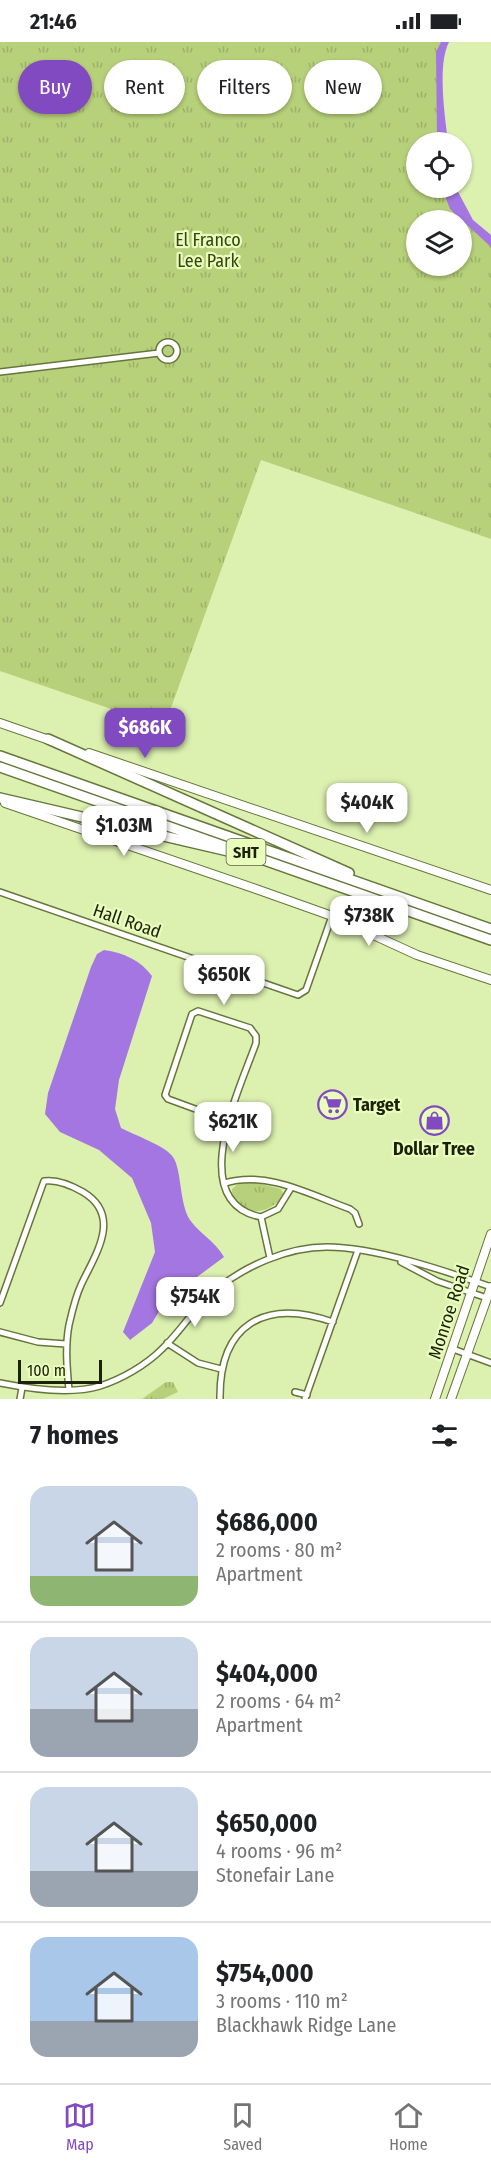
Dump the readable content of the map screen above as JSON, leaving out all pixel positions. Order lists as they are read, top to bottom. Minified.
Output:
{"streets":{"highway":["SHT"],"main road":["Monroe Road"],"street":["Hall Road"]},"parks":["El Franco Lee Park"],"places":{"supermarket":["Target"],"shop":["Dollar Tree"]},"scale_bar":"100 m","page":{"status":"21:46","chip":["Buy","Rent","Filters","New"],"price":["$686K","$404K","$1.03M","$738K","$650K","$621K","$754K"],"scale":"100 m","heading":"7 homes","list":[{"name":"$686,000","note":"2 rooms · 80 m² · Apartment"},{"name":"$404,000","note":"2 rooms · 64 m² · Apartment"},{"name":"$650,000","note":"4 rooms · 96 m² · Stonefair Lane"},{"name":"$754,000","note":"3 rooms · 110 m² · Blackhawk Ridge Lane"}],"tabs":["Map","Saved","Home"]}}
